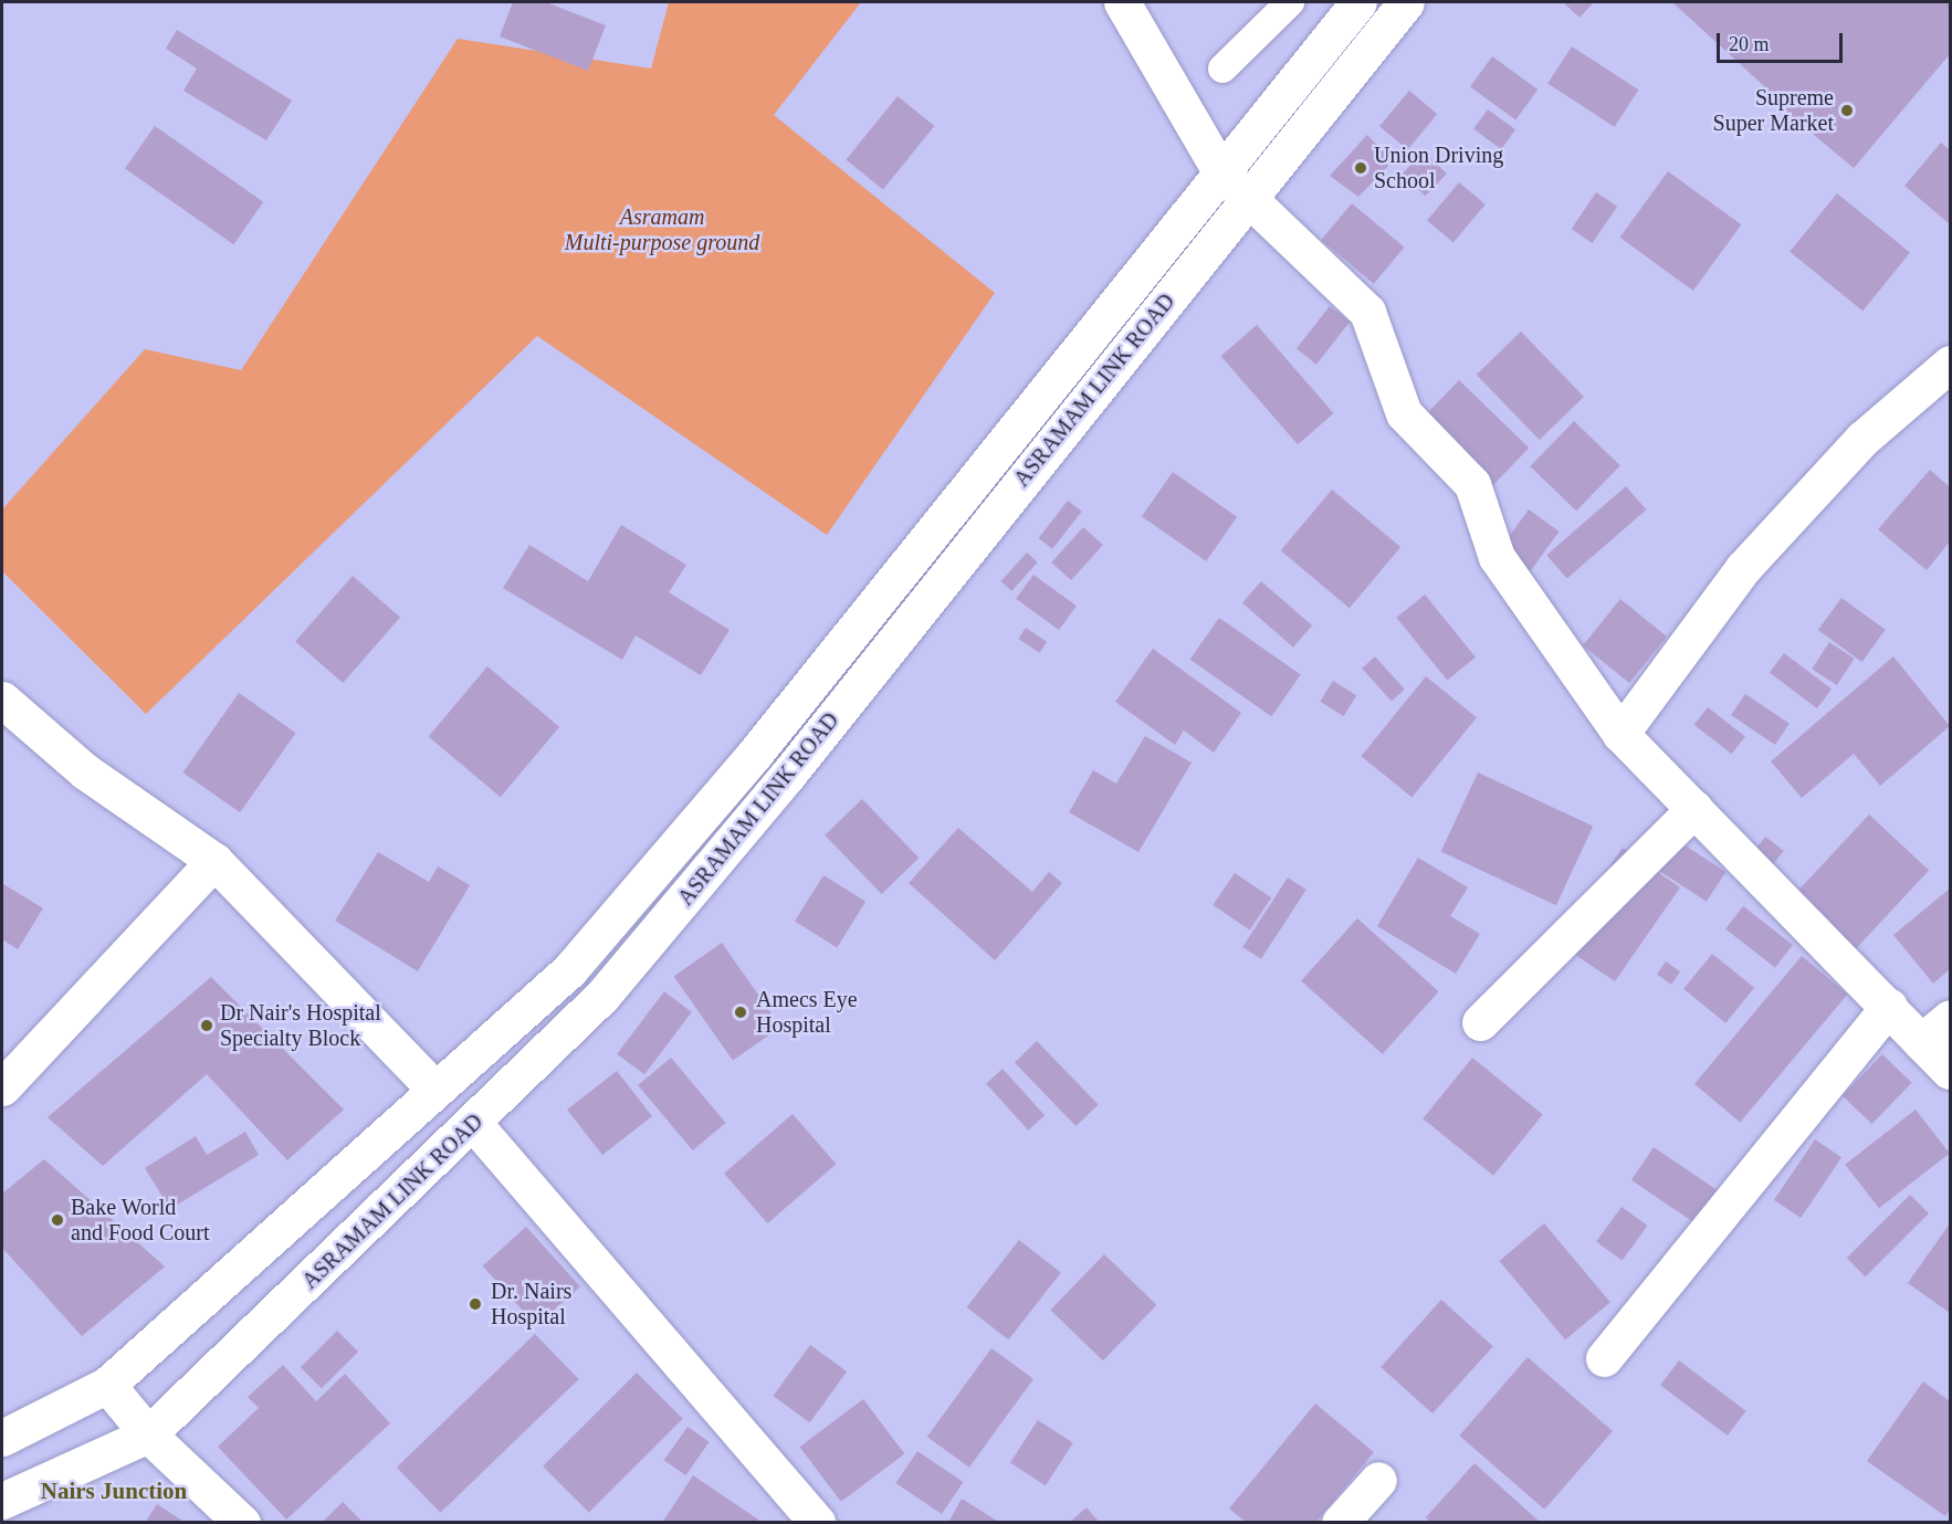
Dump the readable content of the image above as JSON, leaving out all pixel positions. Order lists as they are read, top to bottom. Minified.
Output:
{"streets":{"street":["ASRAMAM LINK ROAD"]},"districts":["Nairs Junction"],"parks":["Asramam Multi-purpose ground"],"places":["Supreme Super Market","Union Driving School","Amecs Eye Hospital","Dr Nair's Hospital Specialty Block","Bake World and Food Court","Dr. Nairs Hospital"],"scale_bar":"20 m"}
